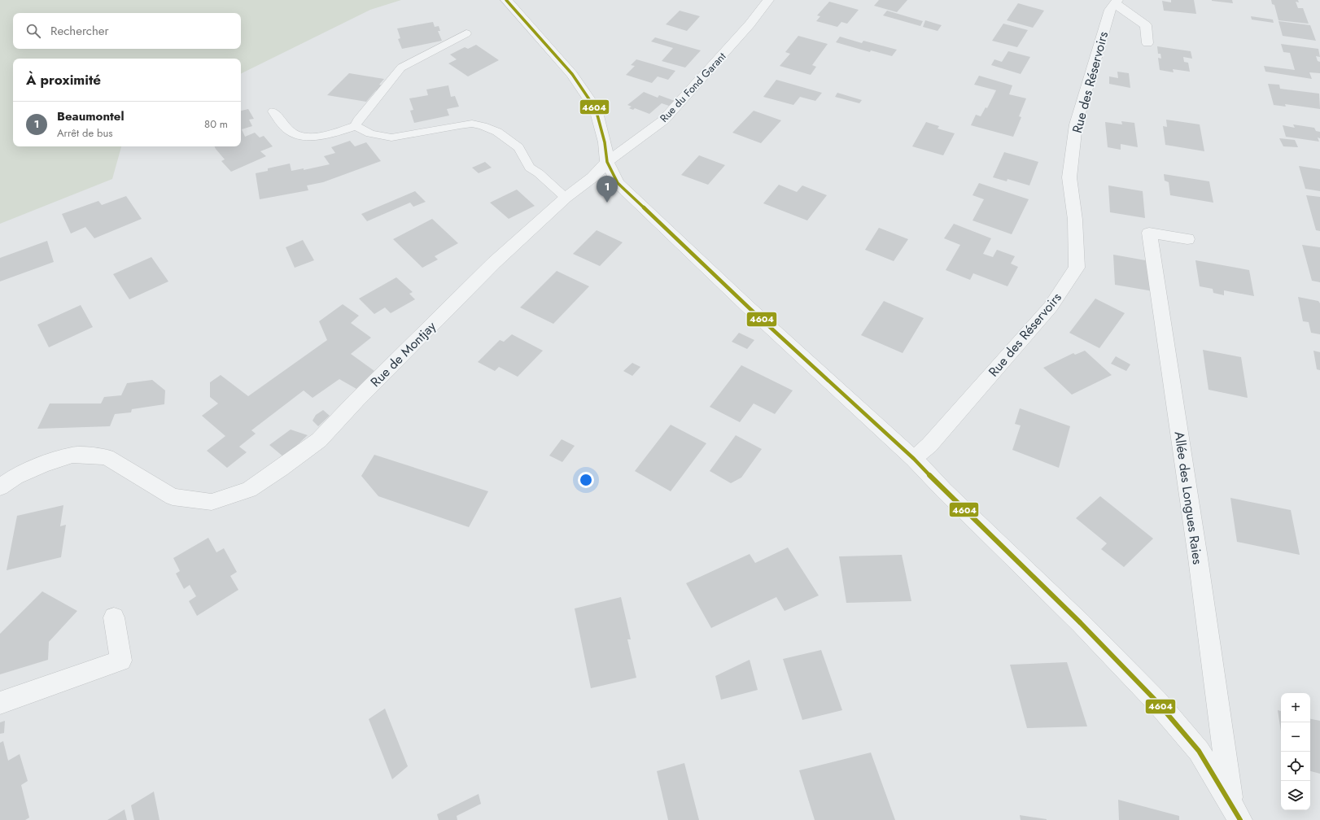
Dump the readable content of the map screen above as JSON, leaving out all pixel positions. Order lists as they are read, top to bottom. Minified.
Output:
{"streets":{"street":["Rue des Réservoirs","Rue du Fond Garant","Rue de Montjay","Allée des Longues Raies"]},"crossings":[["Rue du Fond Garant","Rue de Montjay"]],"lines":["transit line 4604"],"page":{"search":"Rechercher","heading":"À proximité","list":[{"mark":"1","name":"Beaumontel","note":"Arrêt de bus","value":"80 m"}],"pins":"1","map_buttons":["+","−"]}}
